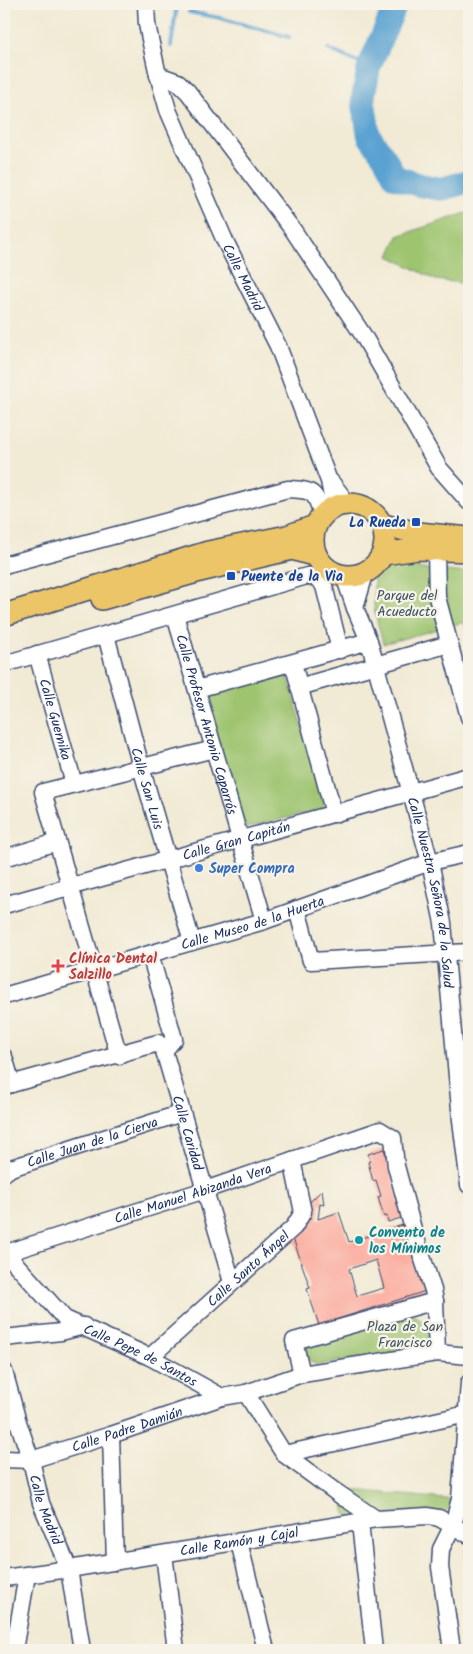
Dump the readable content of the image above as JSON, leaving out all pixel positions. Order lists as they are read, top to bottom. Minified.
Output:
{"streets":{"street":["Calle Madrid","Calle Guernika","Calle Profesor Antonio Caparrós","Calle San Luis","Calle Gran Capitán","Calle Nuestra Señora de la Salud","Calle Museo de la Huerta","Calle Caridad","Calle Juan de la Cierva","Calle Manuel Abizanda Vera","Calle Santo Ángel","Calle Pepe de Santos","Calle Padre Damián","Calle Ramón y Cajal"]},"crossings":[["Calle Madrid","Calle Nuestra Señora de la Salud"],["Calle Madrid","Calle Padre Damián"],["Calle Madrid","Calle Ramón y Cajal"],["Calle Profesor Antonio Caparrós","Calle Gran Capitán"],["Calle Profesor Antonio Caparrós","Calle Museo de la Huerta"],["Calle San Luis","Calle Gran Capitán"],["Calle San Luis","Calle Museo de la Huerta"],["Calle Gran Capitán","Calle Nuestra Señora de la Salud"],["Calle Nuestra Señora de la Salud","Calle Museo de la Huerta"],["Calle Caridad","Calle Juan de la Cierva"],["Calle Caridad","Calle Manuel Abizanda Vera"],["Calle Caridad","Calle Santo Ángel"],["Calle Manuel Abizanda Vera","Calle Santo Ángel"],["Calle Manuel Abizanda Vera","Calle Pepe de Santos"],["Calle Santo Ángel","Calle Pepe de Santos"],["Calle Pepe de Santos","Calle Padre Damián"]],"parks":["Parque del Acueducto","Plaza de San Francisco"],"places":{"transit":["La Rueda","Puente de la Via"],"other":["Super Compra","Convento de los Mínimos"],"health":["Clínica Dental Salzillo"]}}
